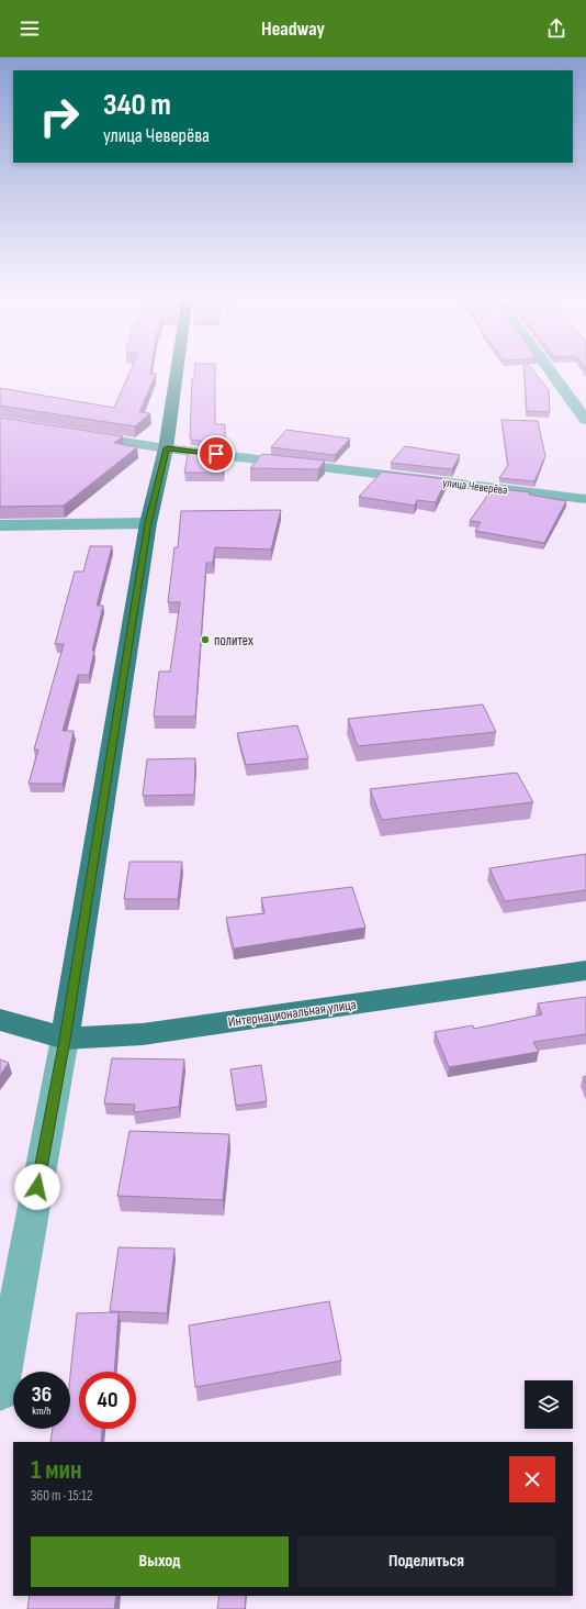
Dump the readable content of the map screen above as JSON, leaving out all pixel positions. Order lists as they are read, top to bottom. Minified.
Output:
{"streets":{"main road":["Интернациональная улица"],"street":["улица Чеверёва"]},"places":["политех"],"page":{"header":"Headway","turn":["340 m","улица Чеверёва"],"speed":"36 km/h","limit":"40","heading":["1 мин","360 m · 15:12"],"buttons":["Выход","Поделиться"]}}
